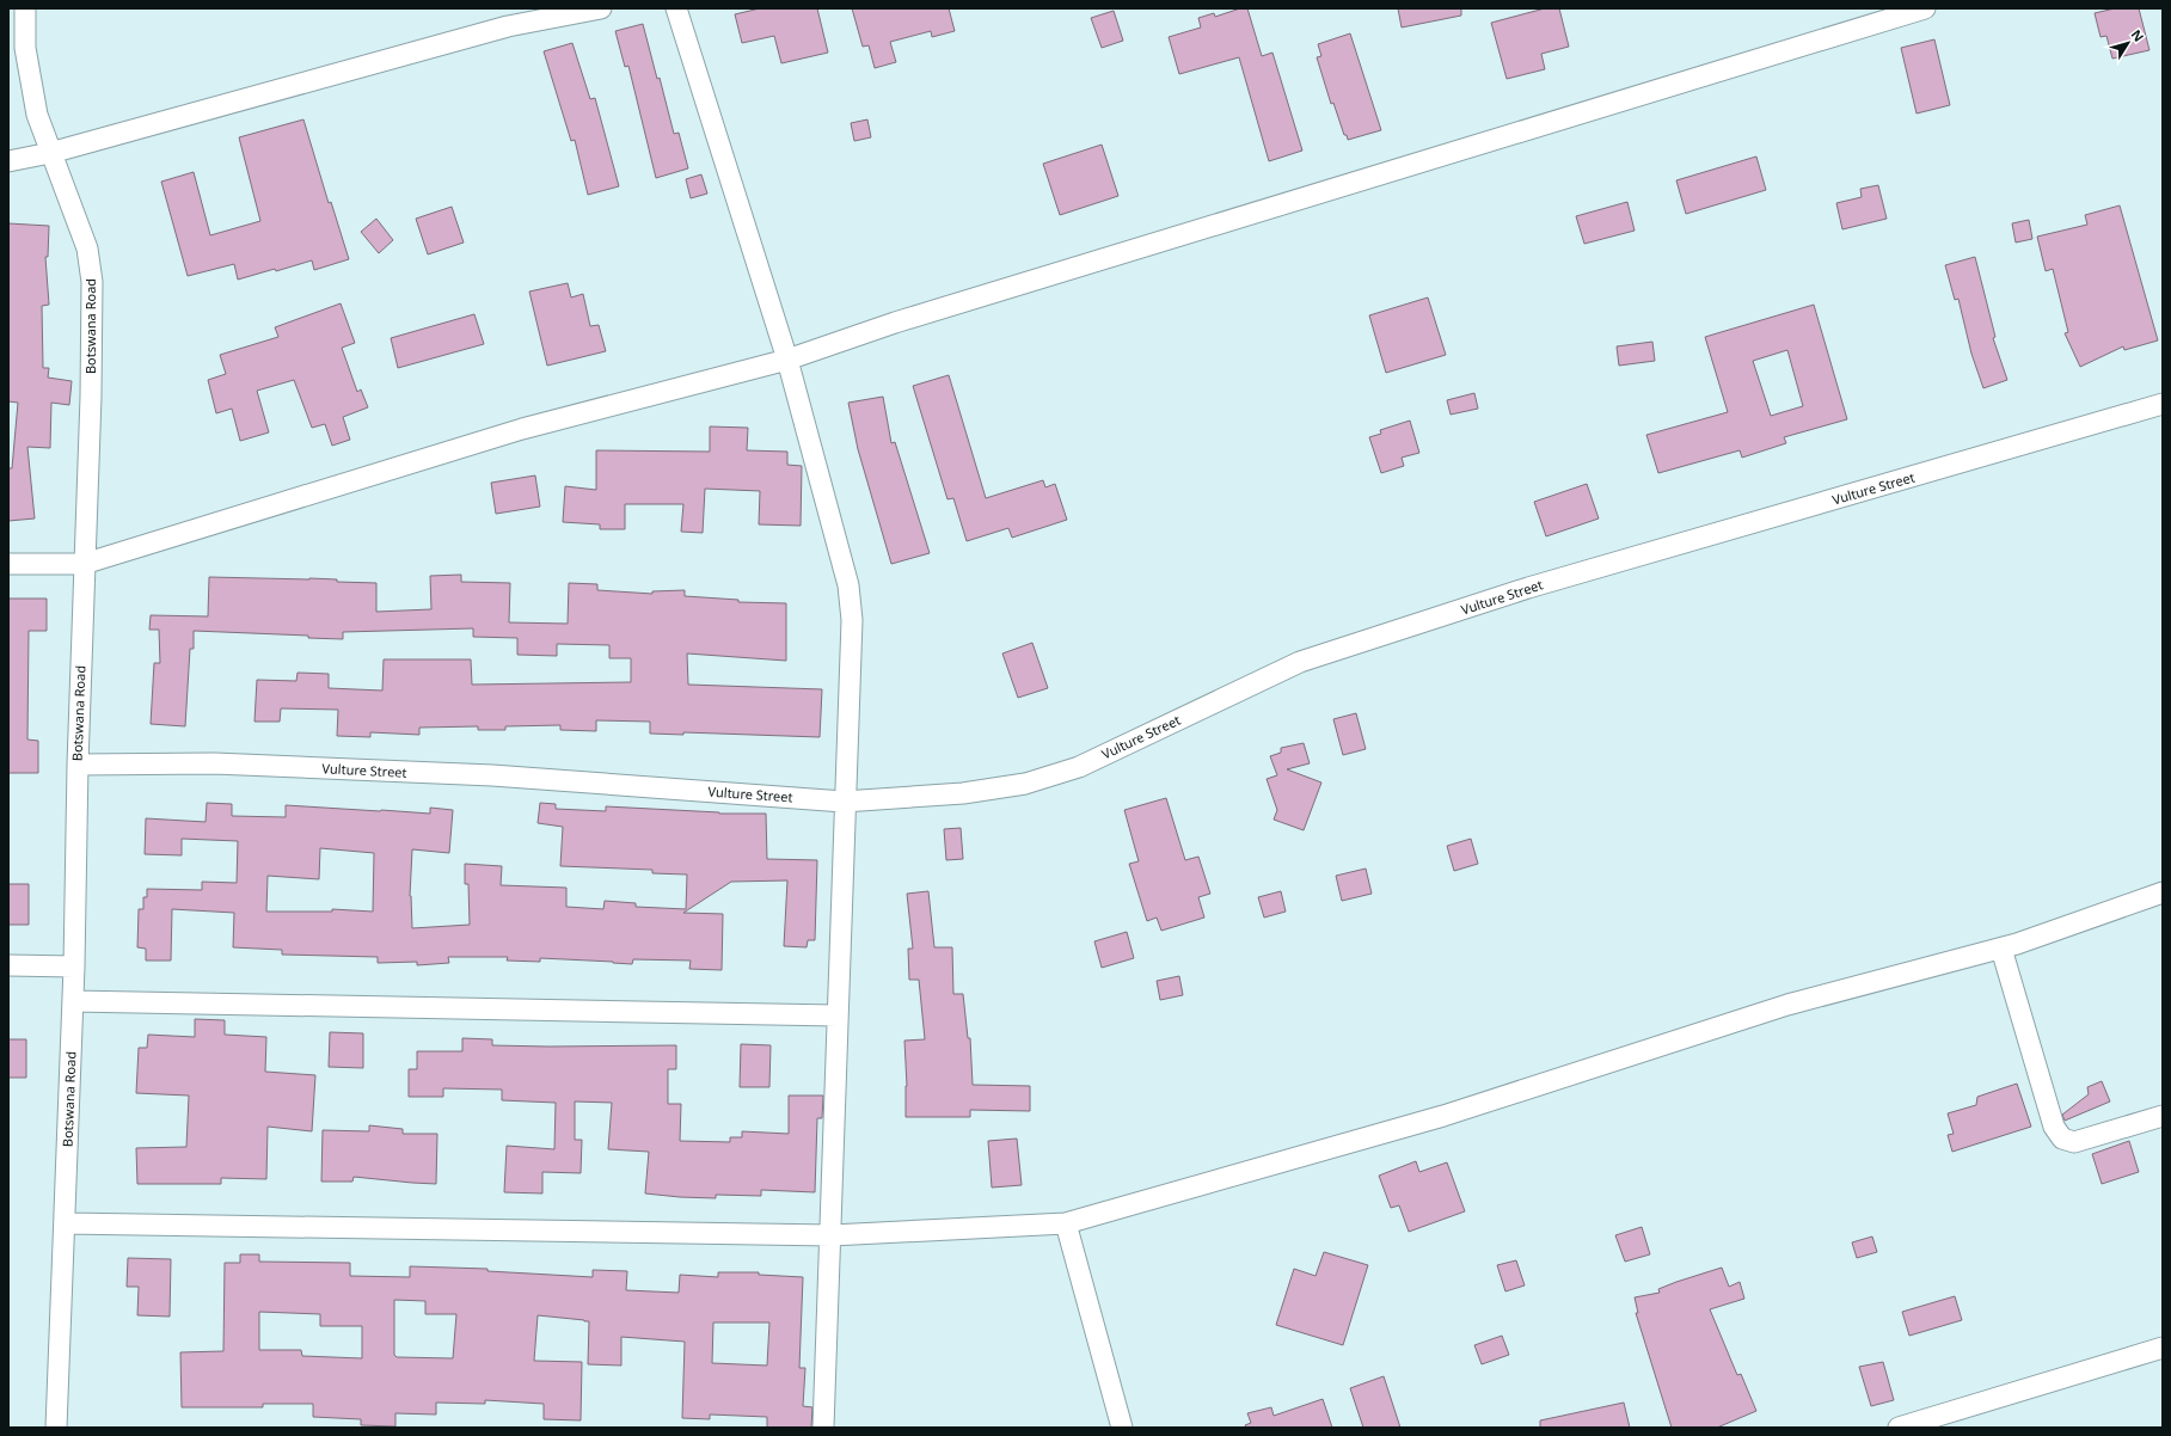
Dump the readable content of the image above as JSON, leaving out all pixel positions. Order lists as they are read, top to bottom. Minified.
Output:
{"streets":{"street":["Botswana Road","Vulture Street"]},"crossings":[["Botswana Road","Vulture Street"]],"north":"top right"}
